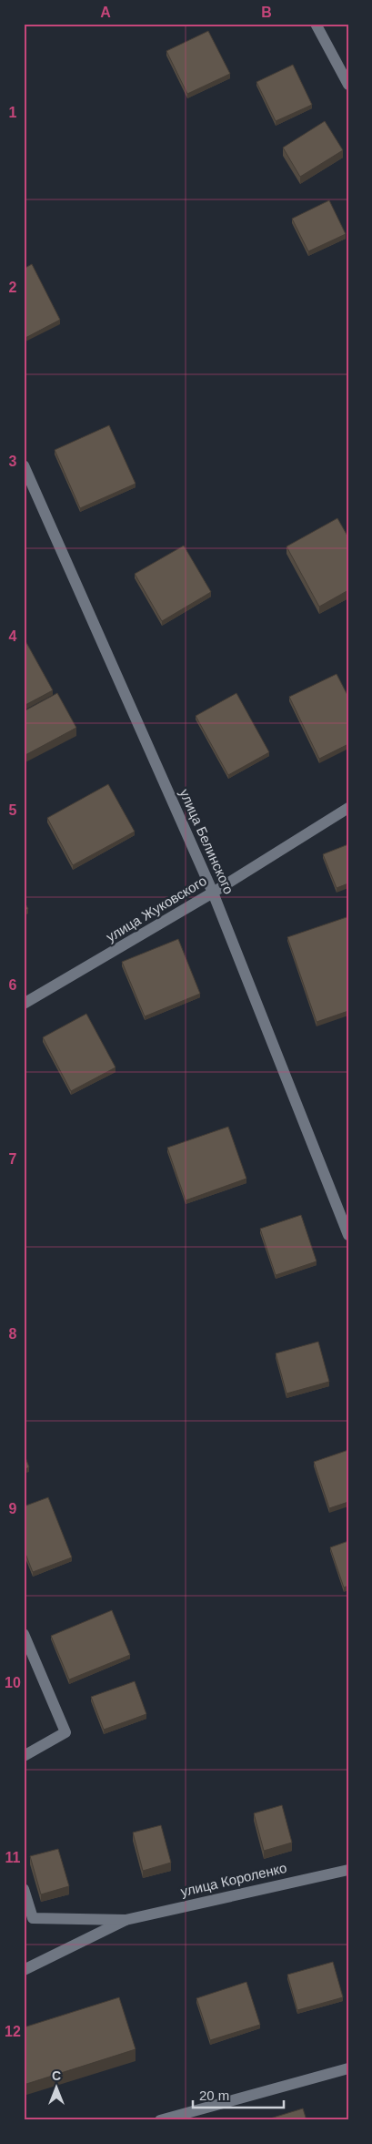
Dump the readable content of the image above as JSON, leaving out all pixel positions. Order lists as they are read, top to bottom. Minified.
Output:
{"streets":{"street":["улица Белинского","улица Жуковского","улица Короленко"]},"crossings":[["улица Белинского","улица Жуковского"]],"scale_bar":"20 m","north":"top","grid":{"columns":["A","B"],"rows":["1","2","3","4","5","6","7","8","9","10","11","12"]}}
